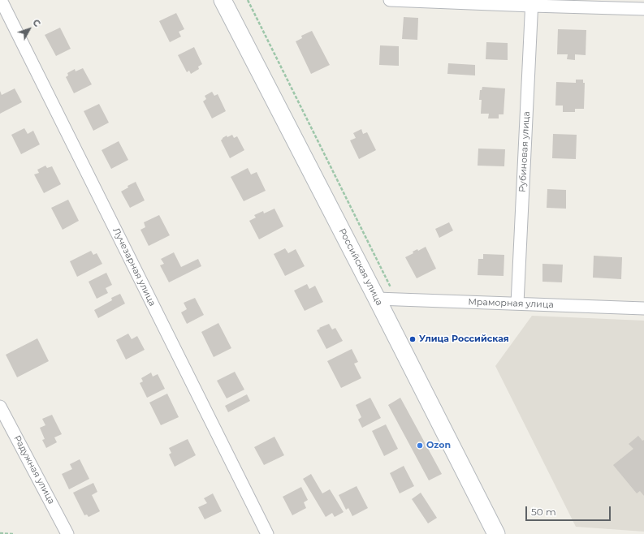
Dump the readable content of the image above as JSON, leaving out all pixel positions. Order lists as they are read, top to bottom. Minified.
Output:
{"streets":{"main road":["Российская улица"],"street":["Рубиновая улица","Лучезарная улица","Мраморная улица","Радужная улица"]},"crossings":[["Рубиновая улица","Мраморная улица"],["Российская улица","Мраморная улица"]],"places":["Улица Российская","Ozon"],"scale_bar":"50 m","north":"top right"}
